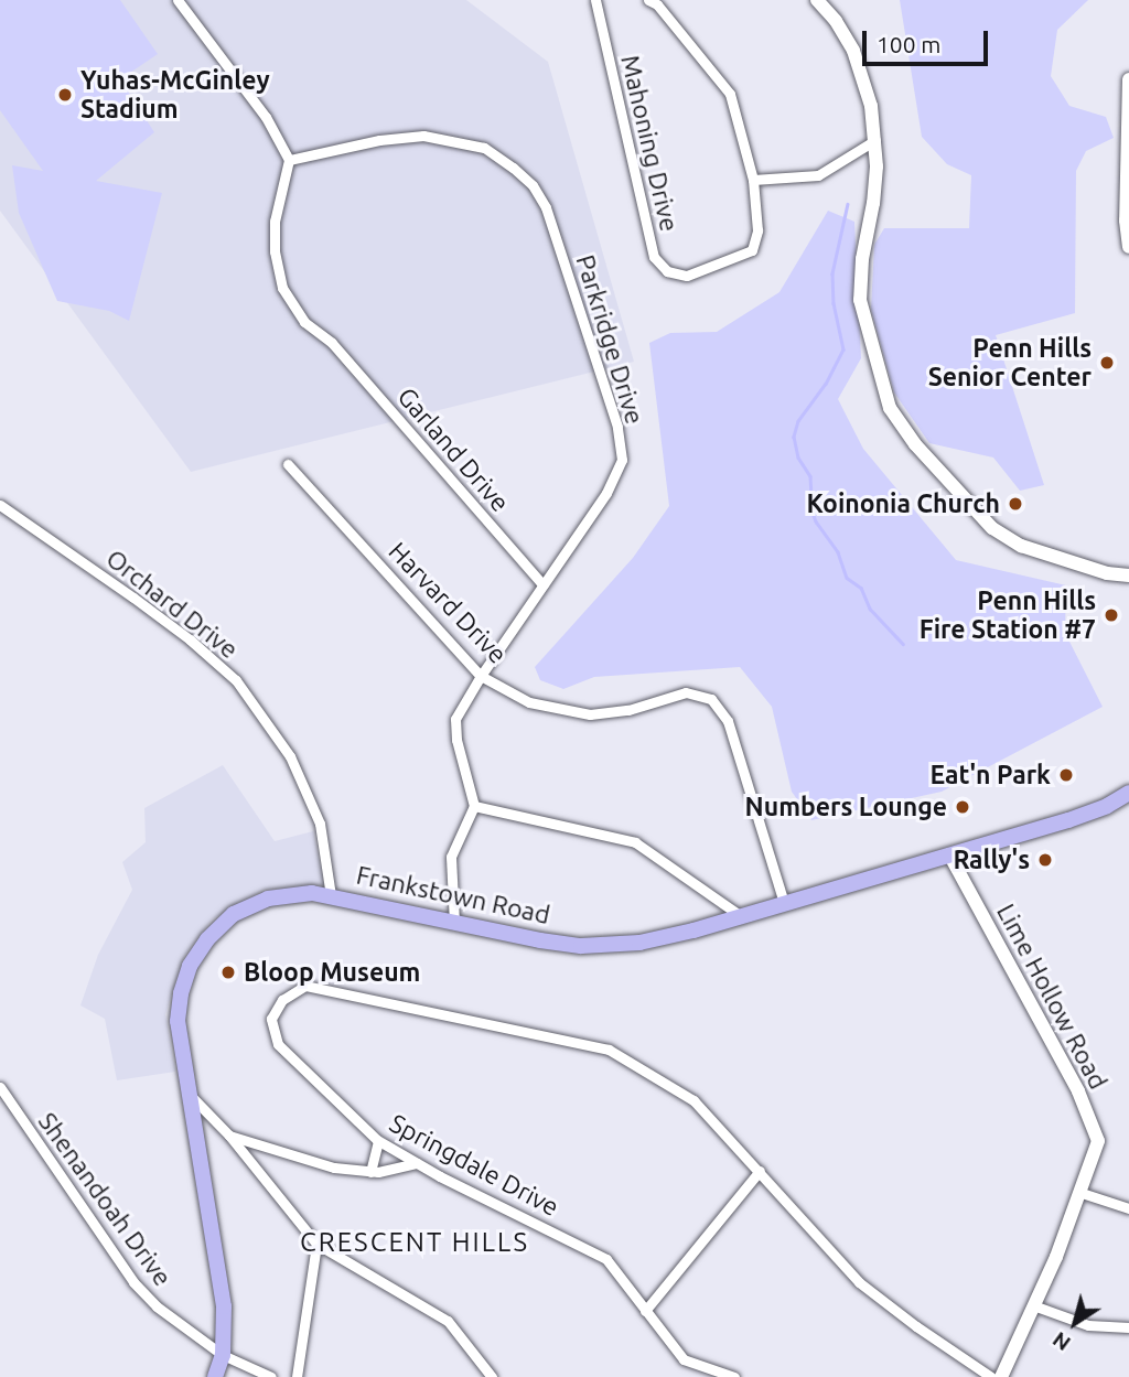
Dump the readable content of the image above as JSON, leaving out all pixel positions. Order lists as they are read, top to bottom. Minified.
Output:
{"streets":{"main road":["Frankstown Road"],"street":["Mahoning Drive","Parkridge Drive","Garland Drive","Harvard Drive","Orchard Drive","Lime Hollow Road","Springdale Drive","Shenandoah Drive"]},"crossings":[["Parkridge Drive","Garland Drive"],["Parkridge Drive","Harvard Drive"],["Harvard Drive","Frankstown Road"],["Orchard Drive","Frankstown Road"],["Frankstown Road","Lime Hollow Road"],["Frankstown Road","Shenandoah Drive"]],"districts":["CRESCENT HILLS"],"places":["Yuhas-McGinley Stadium","Penn Hills Senior Center","Koinonia Church","Penn Hills Fire Station #7","Eat'n Park","Numbers Lounge","Rally's","Bloop Museum"],"scale_bar":"100 m","north":"bottom left"}
